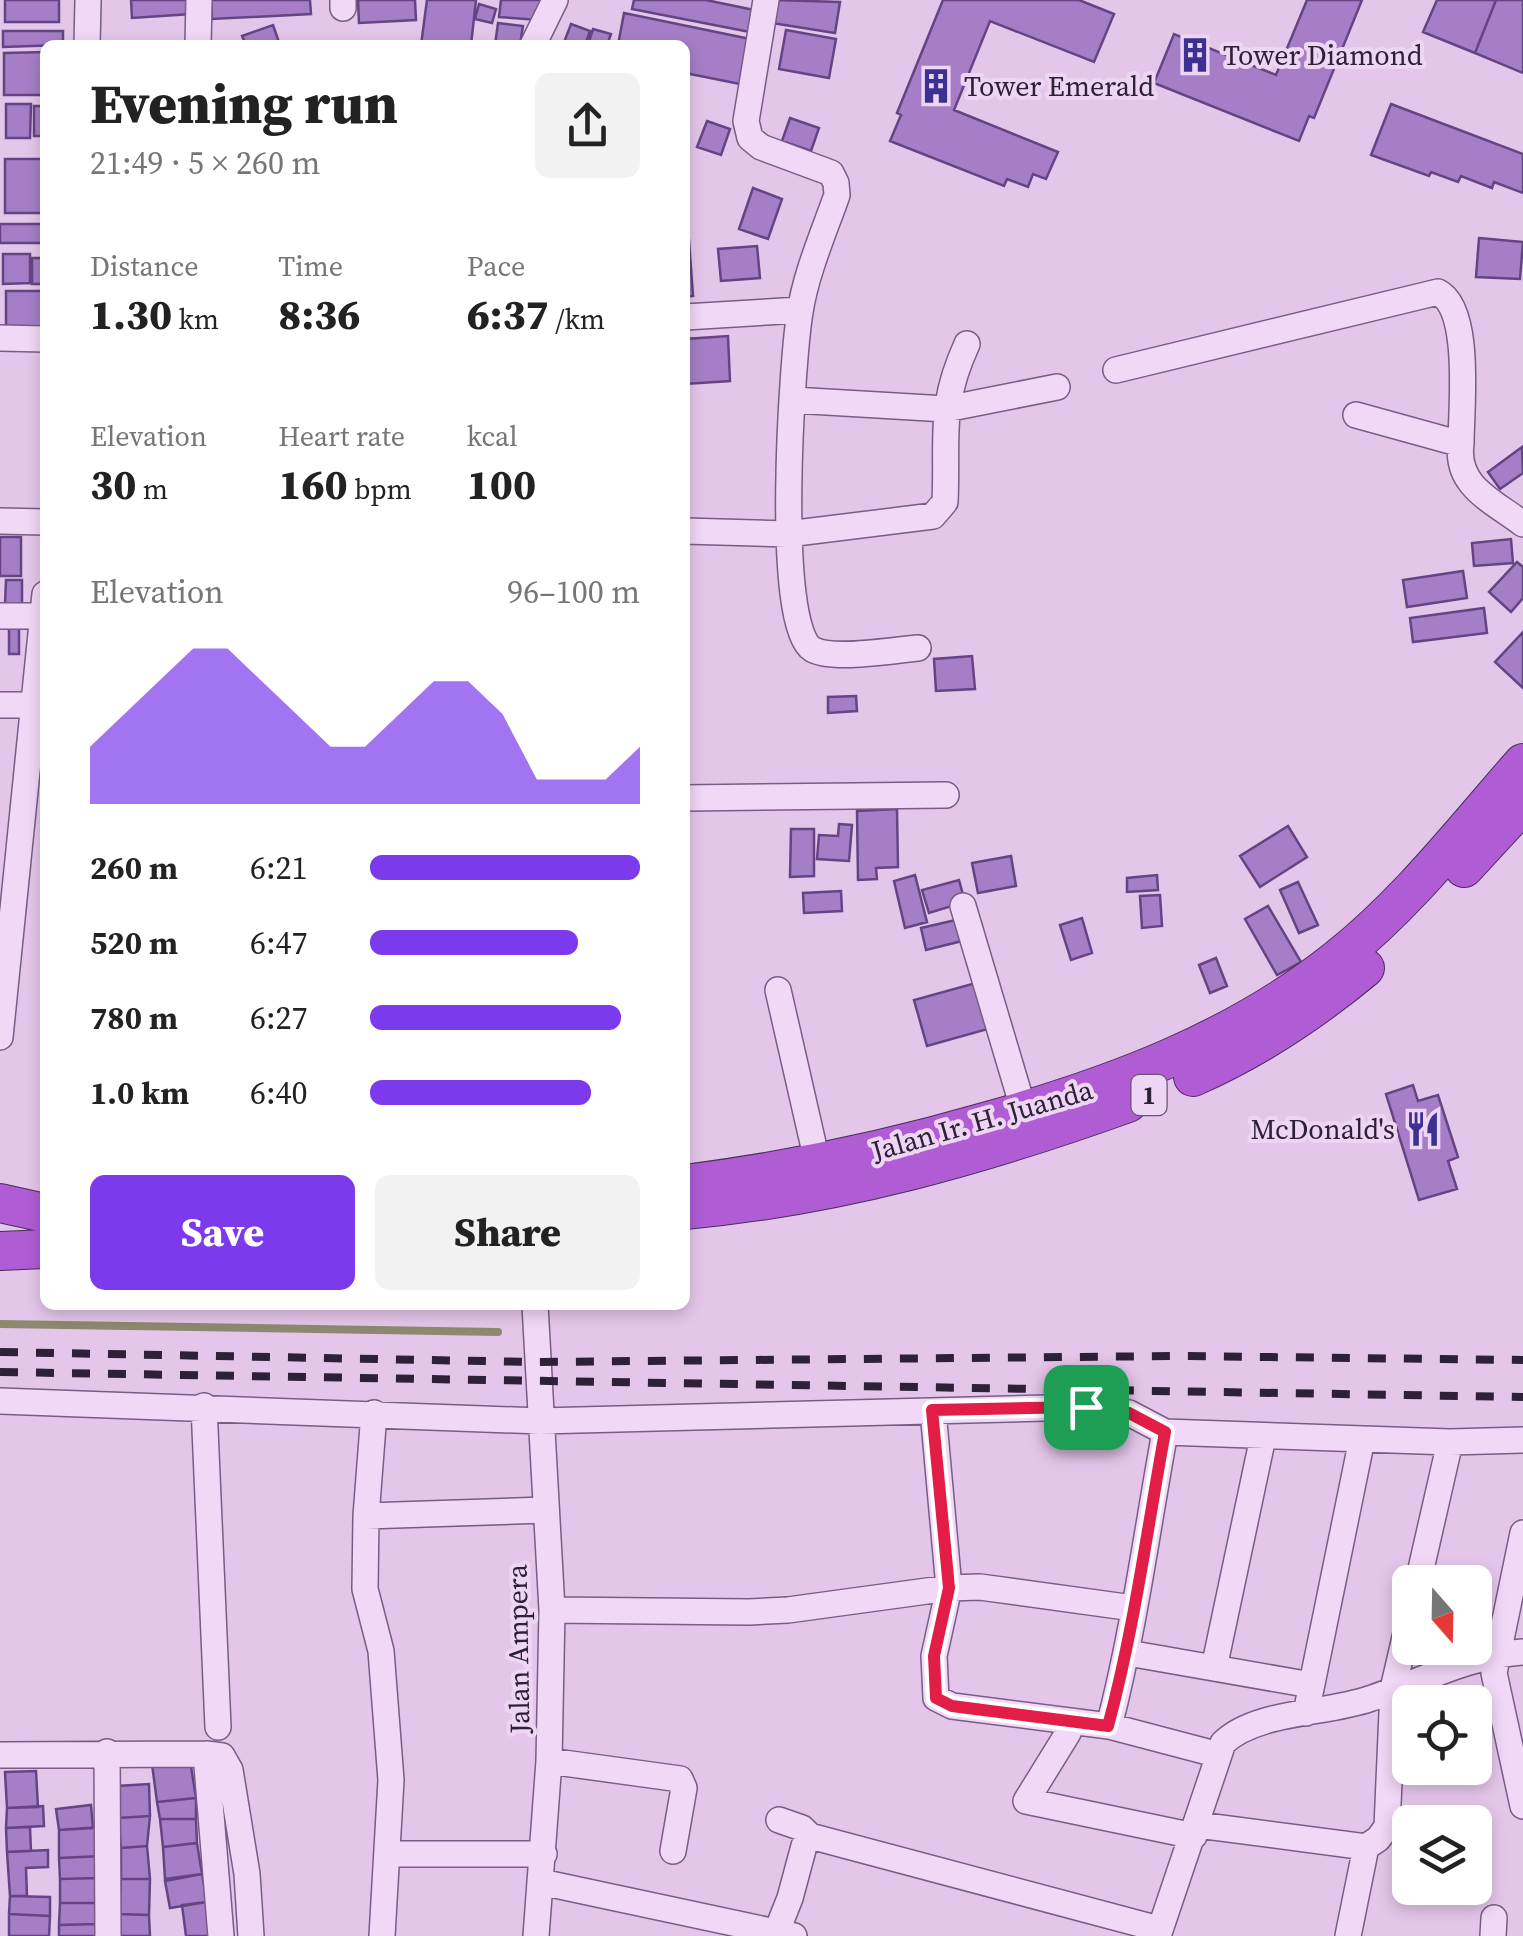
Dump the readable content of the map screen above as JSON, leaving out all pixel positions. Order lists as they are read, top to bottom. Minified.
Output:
{"streets":{"highway":["1","Jalan Ir. H. Juanda"],"street":["Jalan Ampera"]},"places":{"building":["Tower Diamond","Tower Emerald"],"restaurant":["McDonald's"]},"north":"bottom","page":{"heading":["Evening run","21:49 · 5 × 260 m"],"stats":[["Distance","1.30 km"],["Time","8:36"],["Pace","6:37 /km"],["Elevation","30 m"],["Heart rate","160 bpm"],["kcal","100"]],"chart":["Elevation","96–100 m"],"list":[{"name":"260 m","note":"6:21"},{"name":"520 m","note":"6:47"},{"name":"780 m","note":"6:27"},{"name":"1.0 km","note":"6:40"}],"buttons":["Save","Share"]}}
